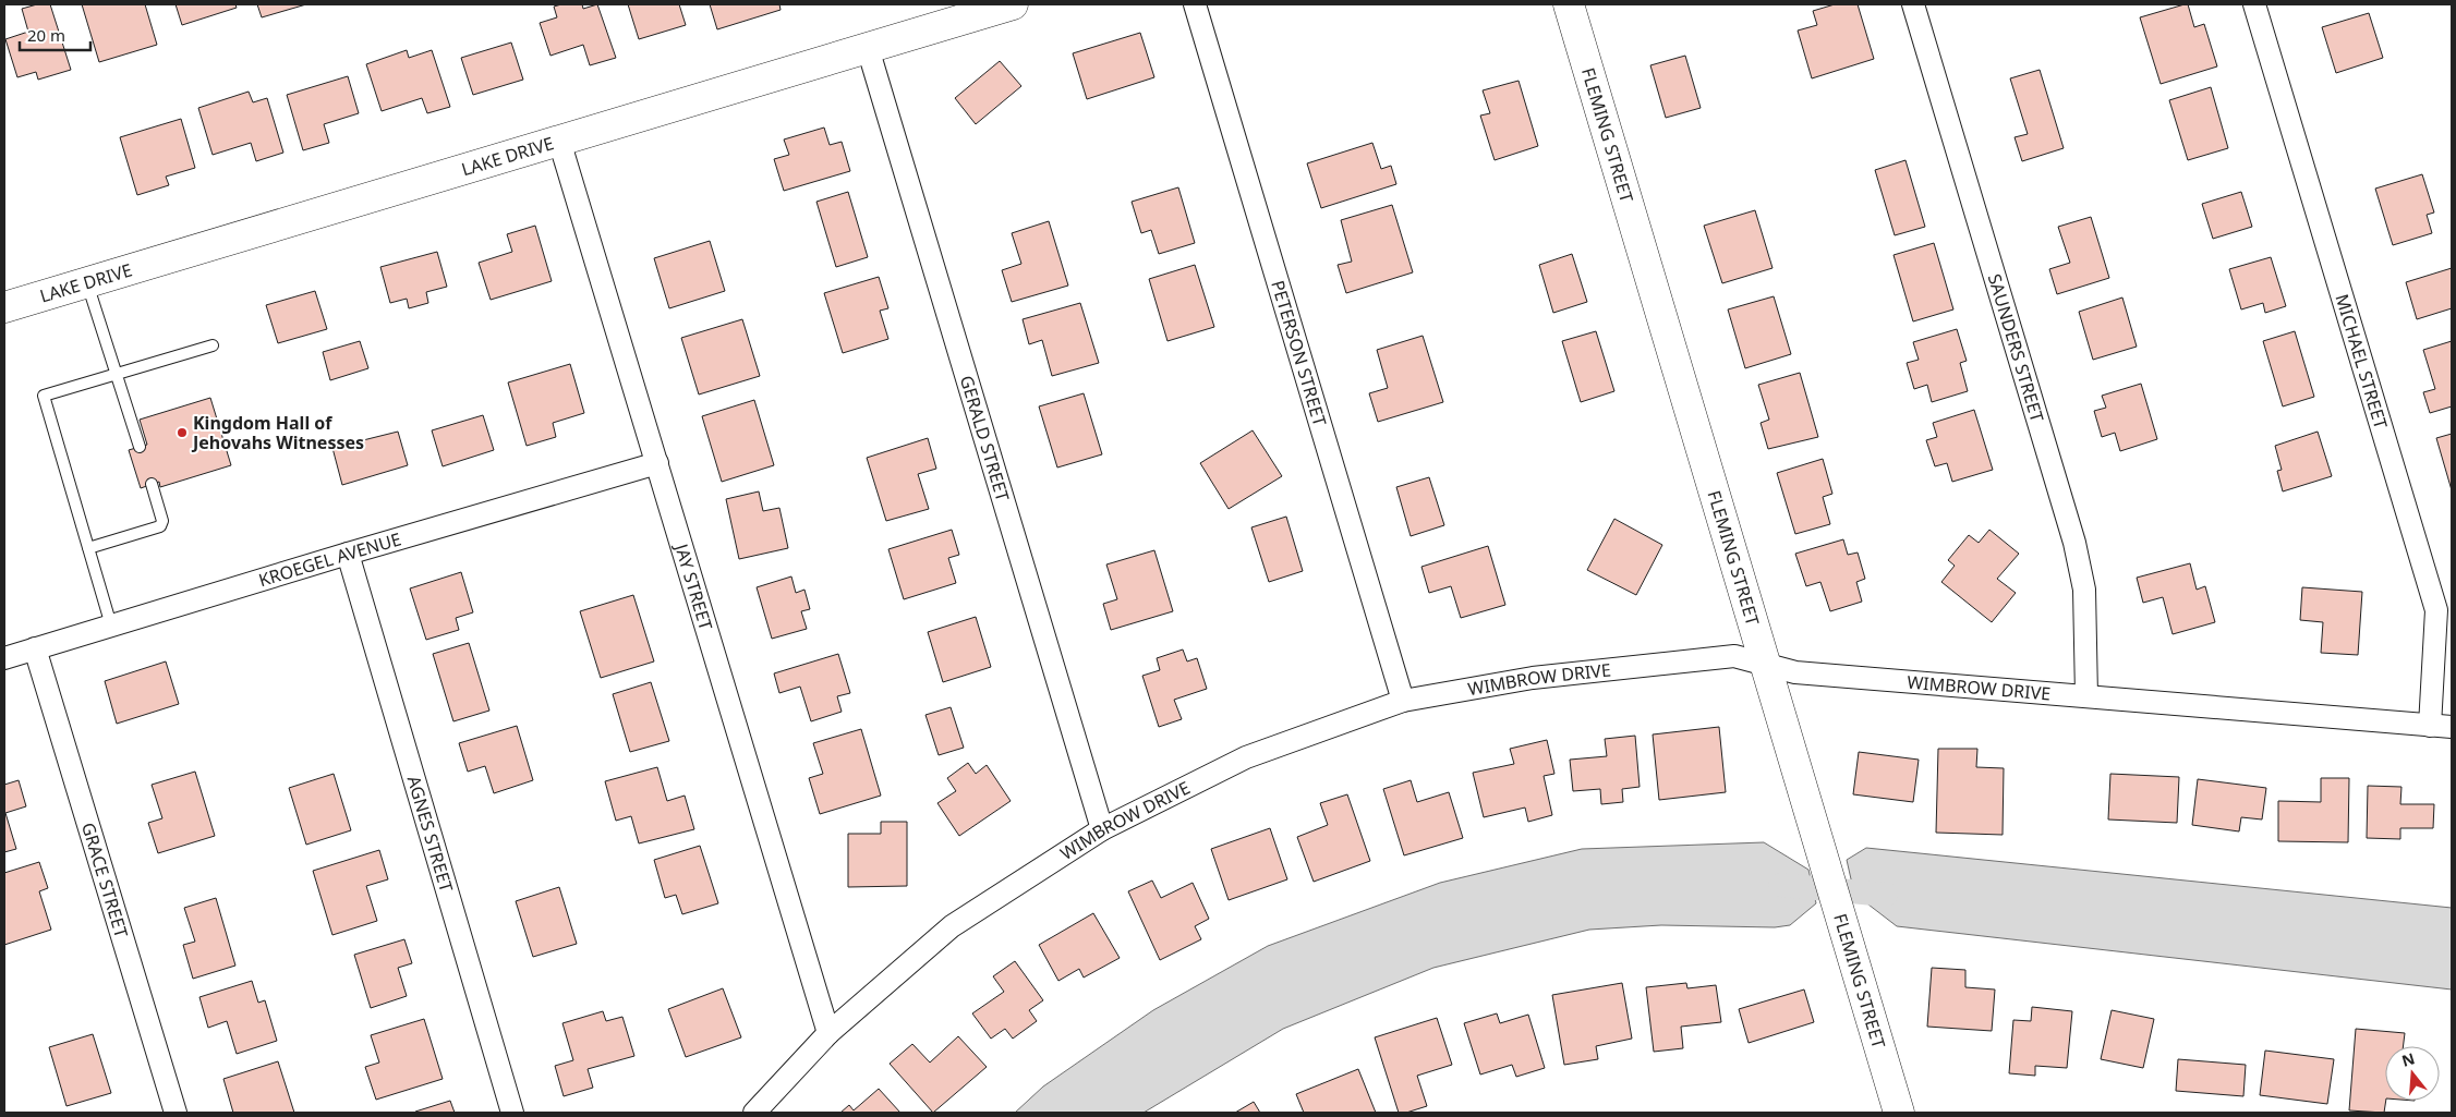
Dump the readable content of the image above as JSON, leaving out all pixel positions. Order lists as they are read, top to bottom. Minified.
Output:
{"streets":{"street":["FLEMING STREET","LAKE DRIVE","SAUNDERS STREET","PETERSON STREET","MICHAEL STREET","GERALD STREET","KROEGEL AVENUE","JAY STREET","WIMBROW DRIVE","AGNES STREET","GRACE STREET"]},"crossings":[["FLEMING STREET","WIMBROW DRIVE"],["LAKE DRIVE","GERALD STREET"],["LAKE DRIVE","JAY STREET"],["SAUNDERS STREET","WIMBROW DRIVE"],["PETERSON STREET","WIMBROW DRIVE"],["MICHAEL STREET","WIMBROW DRIVE"],["GERALD STREET","WIMBROW DRIVE"],["KROEGEL AVENUE","JAY STREET"],["KROEGEL AVENUE","AGNES STREET"],["KROEGEL AVENUE","GRACE STREET"],["JAY STREET","WIMBROW DRIVE"]],"places":["Kingdom Hall of Jehovahs Witnesses"],"scale_bar":"20 m","north":"top"}
